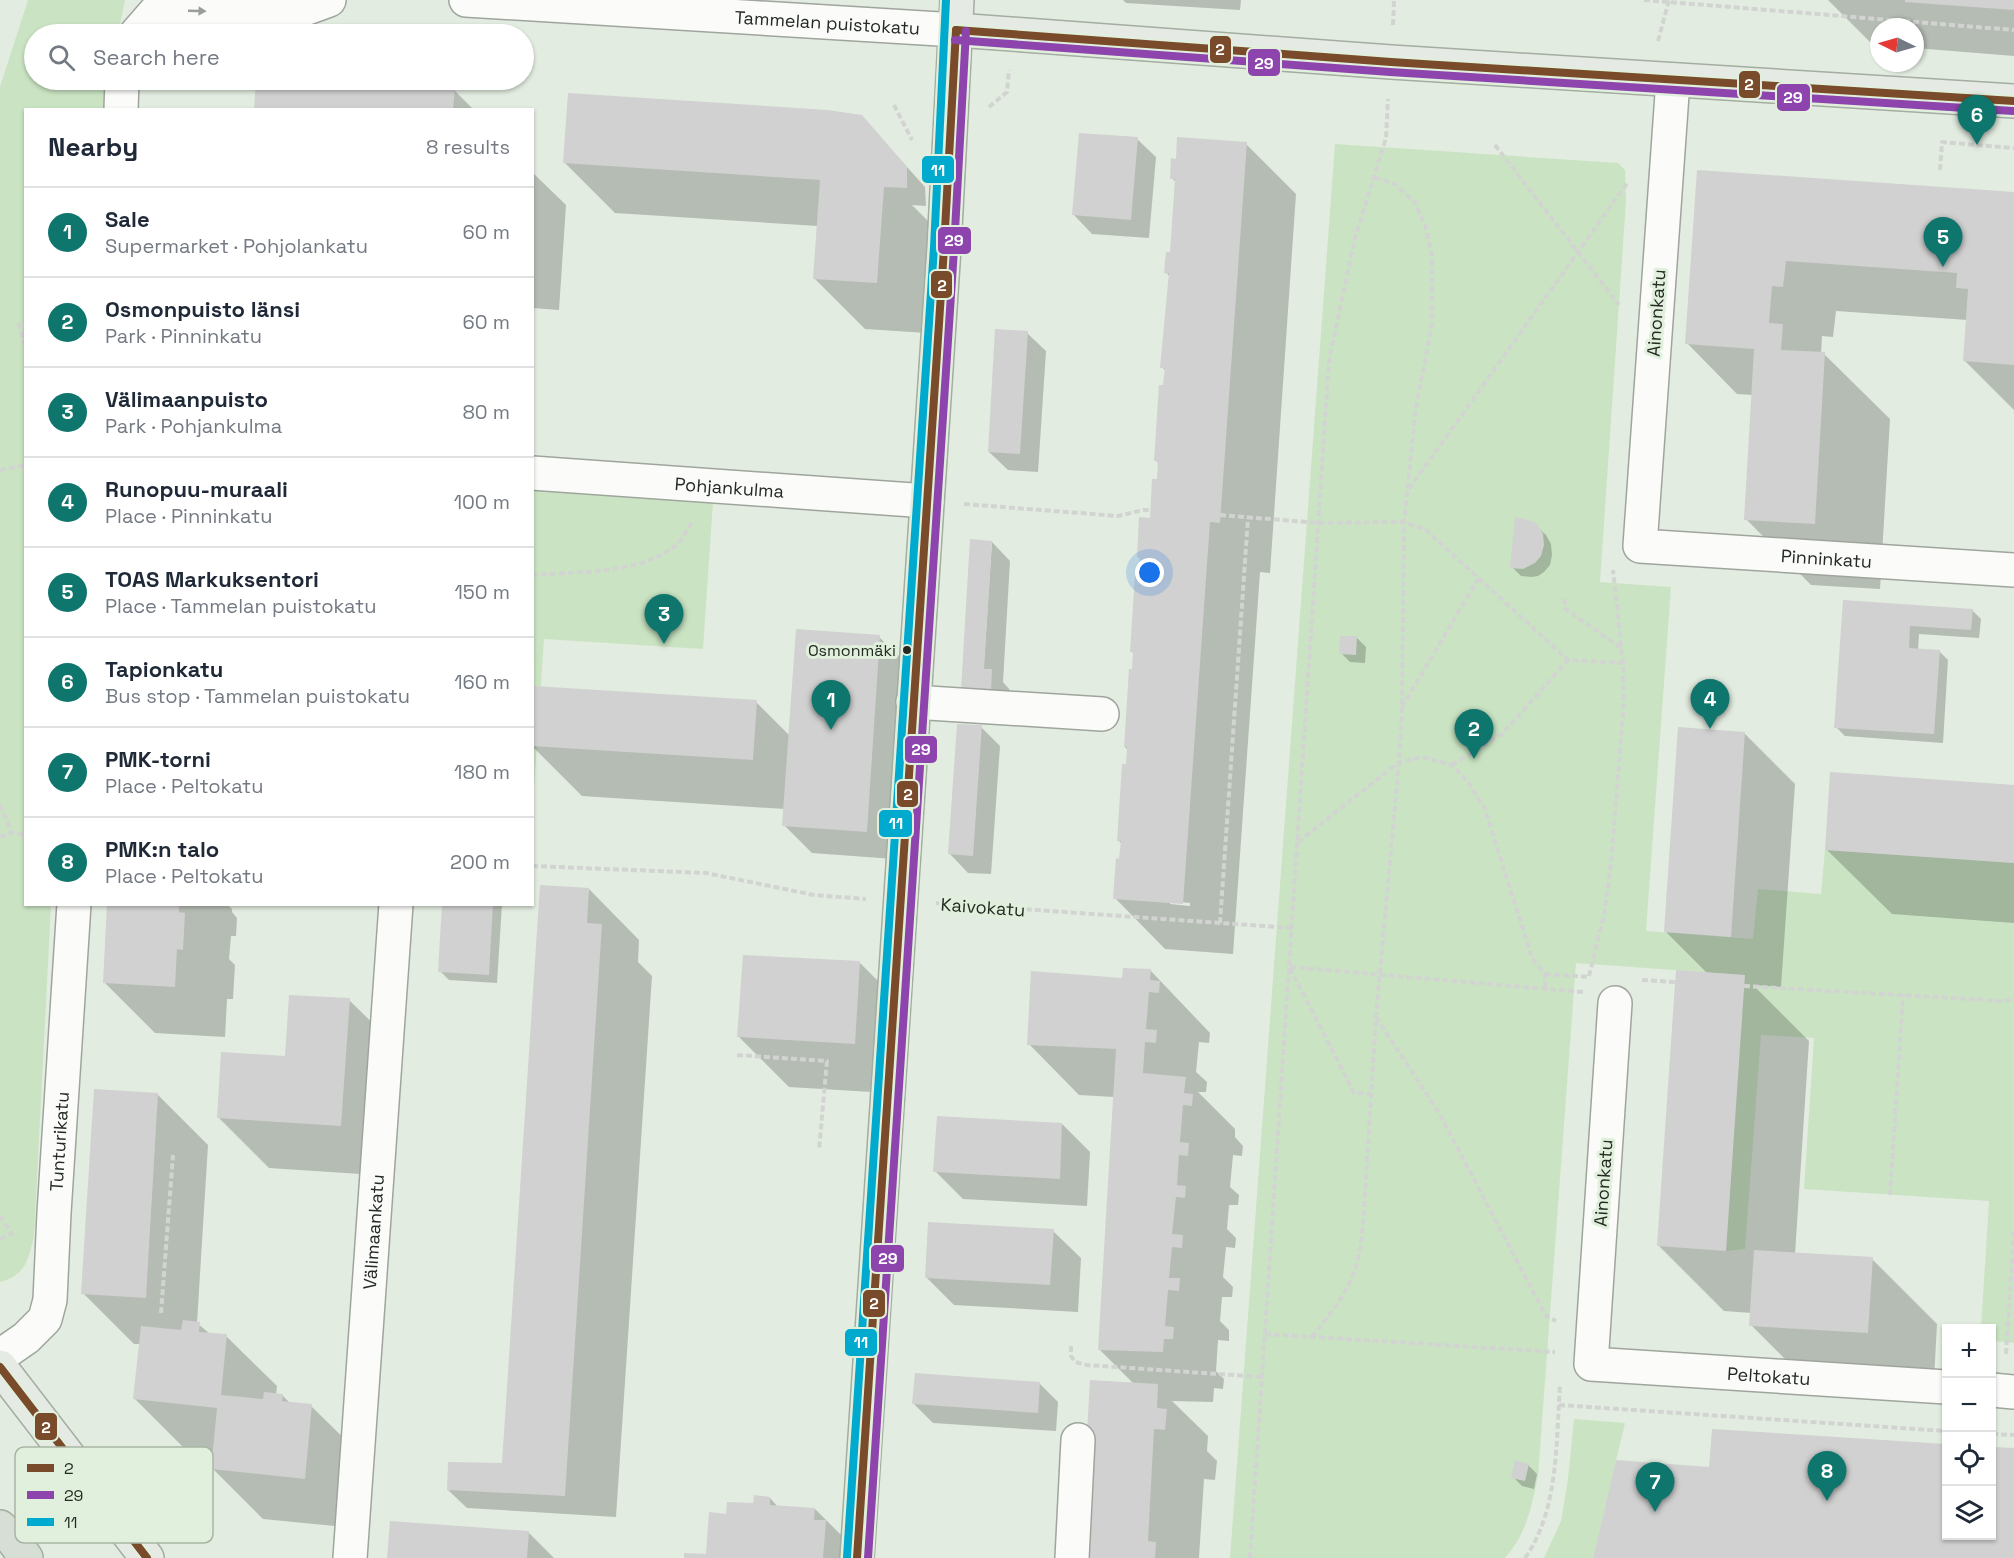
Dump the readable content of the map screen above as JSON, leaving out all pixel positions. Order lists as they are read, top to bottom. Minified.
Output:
{"streets":{"main road":["Tammelan puistokatu"],"street":["Ainonkatu","Pohjankulma","Pinninkatu","Tunturikatu","Välimaankatu","Peltokatu"],"path":["Kaivokatu"]},"crossings":[["Tammelan puistokatu","Ainonkatu"],["Ainonkatu","Pinninkatu"],["Ainonkatu","Peltokatu"]],"places":["Osmonmäki"],"lines":["transit line 11","transit line 2","transit line 29"],"legend":["2","29","11"],"north":"left","page":{"search":"Search here","pins":["6","5","3","4","1","2","8","7"],"heading":["Nearby","8 results"],"list":[{"mark":"1","name":"Sale","note":"Supermarket · Pohjolankatu","value":"60 m"},{"mark":"2","name":"Osmonpuisto länsi","note":"Park · Pinninkatu","value":"60 m"},{"mark":"3","name":"Välimaanpuisto","note":"Park · Pohjankulma","value":"80 m"},{"mark":"4","name":"Runopuu-muraali","note":"Place · Pinninkatu","value":"100 m"},{"mark":"5","name":"TOAS Markuksentori","note":"Place · Tammelan puistokatu","value":"150 m"},{"mark":"6","name":"Tapionkatu","note":"Bus stop · Tammelan puistokatu","value":"160 m"},{"mark":"7","name":"PMK-torni","note":"Place · Peltokatu","value":"180 m"},{"mark":"8","name":"PMK:n talo","note":"Place · Peltokatu","value":"200 m"}],"map_buttons":["+","−"]}}
